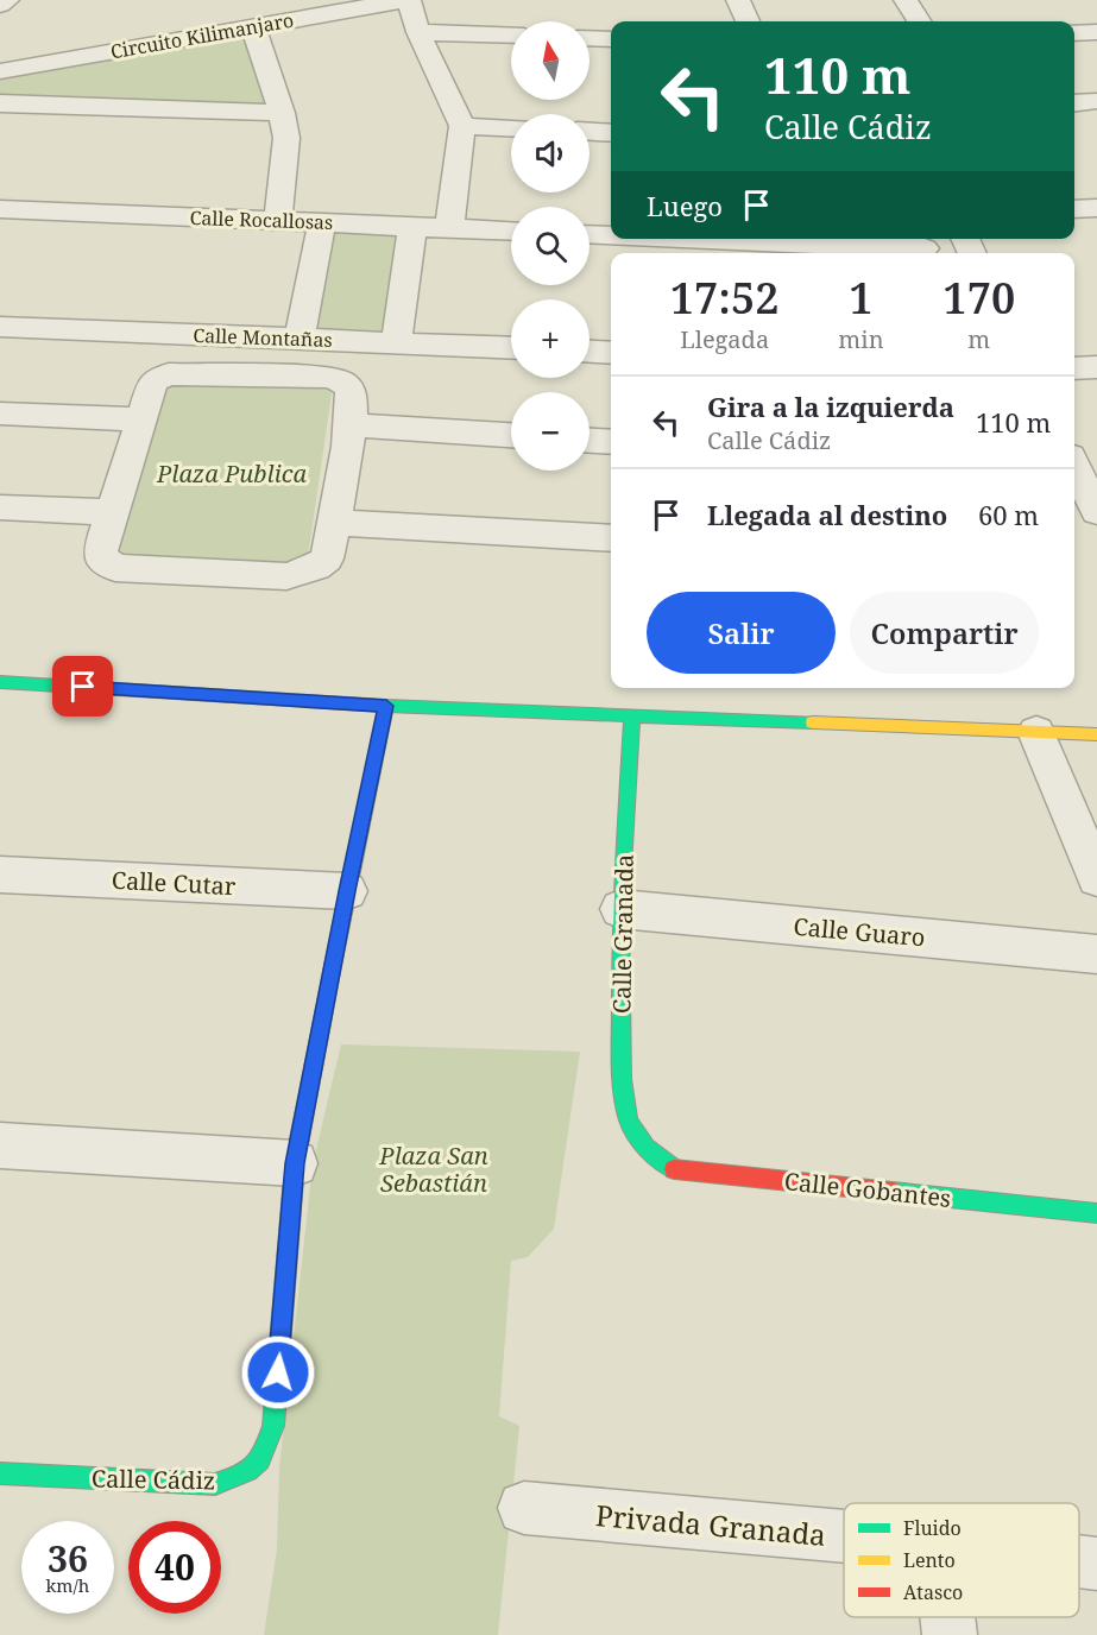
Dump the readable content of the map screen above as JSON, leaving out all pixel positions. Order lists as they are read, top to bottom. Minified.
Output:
{"streets":{"street":["Circuito Kilimanjaro","Calle Rocallosas","Calle Montañas","Calle Cutar","Calle Guaro","Calle Granada","Calle Gobantes","Calle Cádiz","Privada Granada"]},"crossings":[["Calle Cutar","Calle Cádiz"],["Calle Guaro","Calle Granada"],["Calle Granada","Calle Gobantes"]],"parks":["Plaza Publica","Plaza San Sebastián"],"legend":["Fluido","Lento","Atasco"],"north":"top","page":{"map_buttons":["+","−"],"turn":["110 m","Calle Cádiz"],"then":"Luego","eta":["17:52","Llegada","1","min","170","m"],"list":[{"name":"Gira a la izquierda","note":"Calle Cádiz","value":"110 m"},{"name":"Llegada al destino","value":"60 m"}],"buttons":["Salir","Compartir"],"speed":"36 km/h","limit":"40"}}
